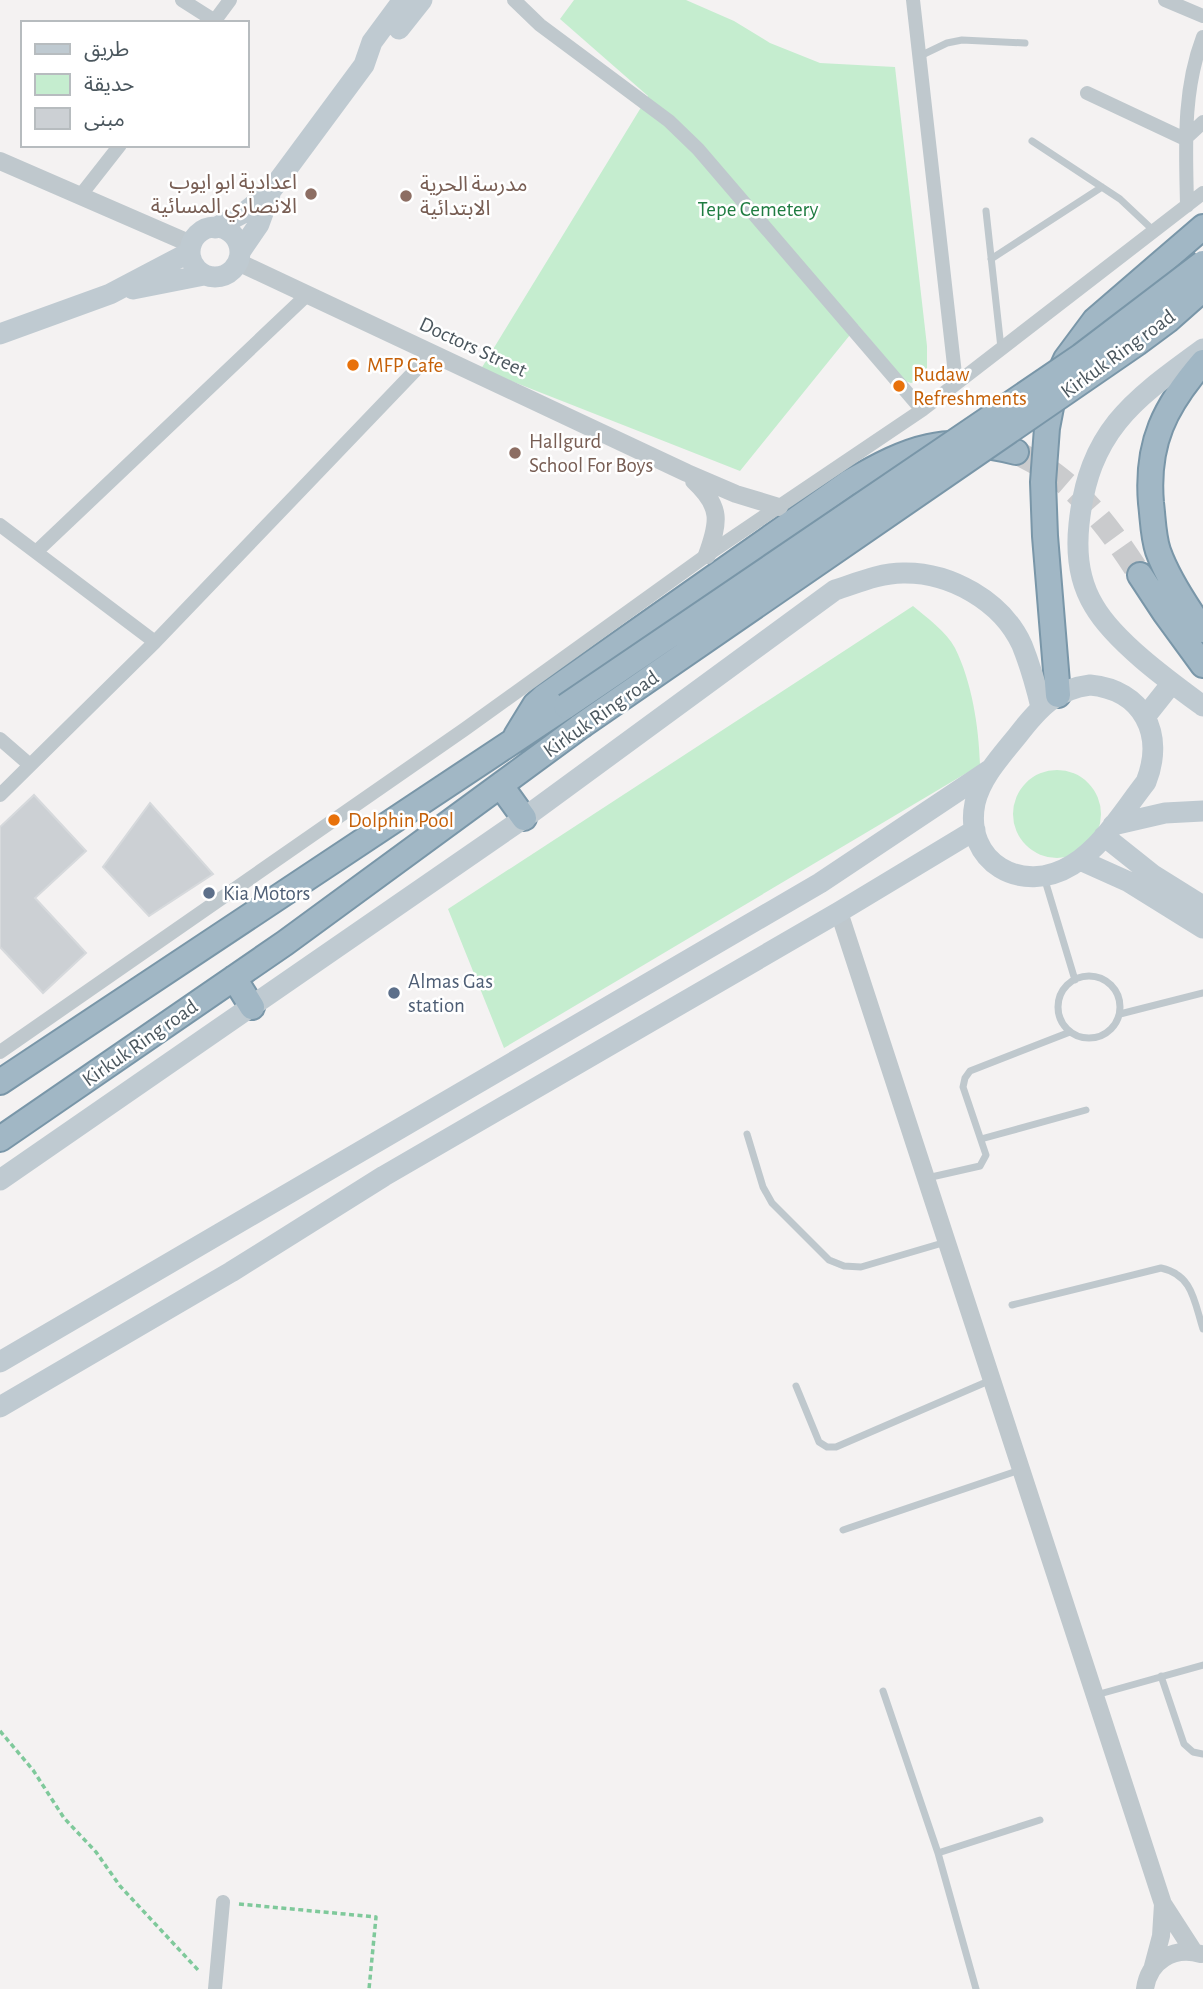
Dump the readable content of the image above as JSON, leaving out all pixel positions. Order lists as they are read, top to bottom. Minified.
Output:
{"streets":{"highway":["Kirkuk Ring road"],"street":["Doctors Street"]},"parks":["Tepe Cemetery"],"places":["اعدادية ابو ايوب الانصاري المسائية","مدرسة الحرية الابتدائية","MFP Cafe","Rudaw Refreshments","Hallgurd School For Boys","Dolphin Pool","Kia Motors","Almas Gas station"],"legend":["طريق","حديقة","مبنى"]}
